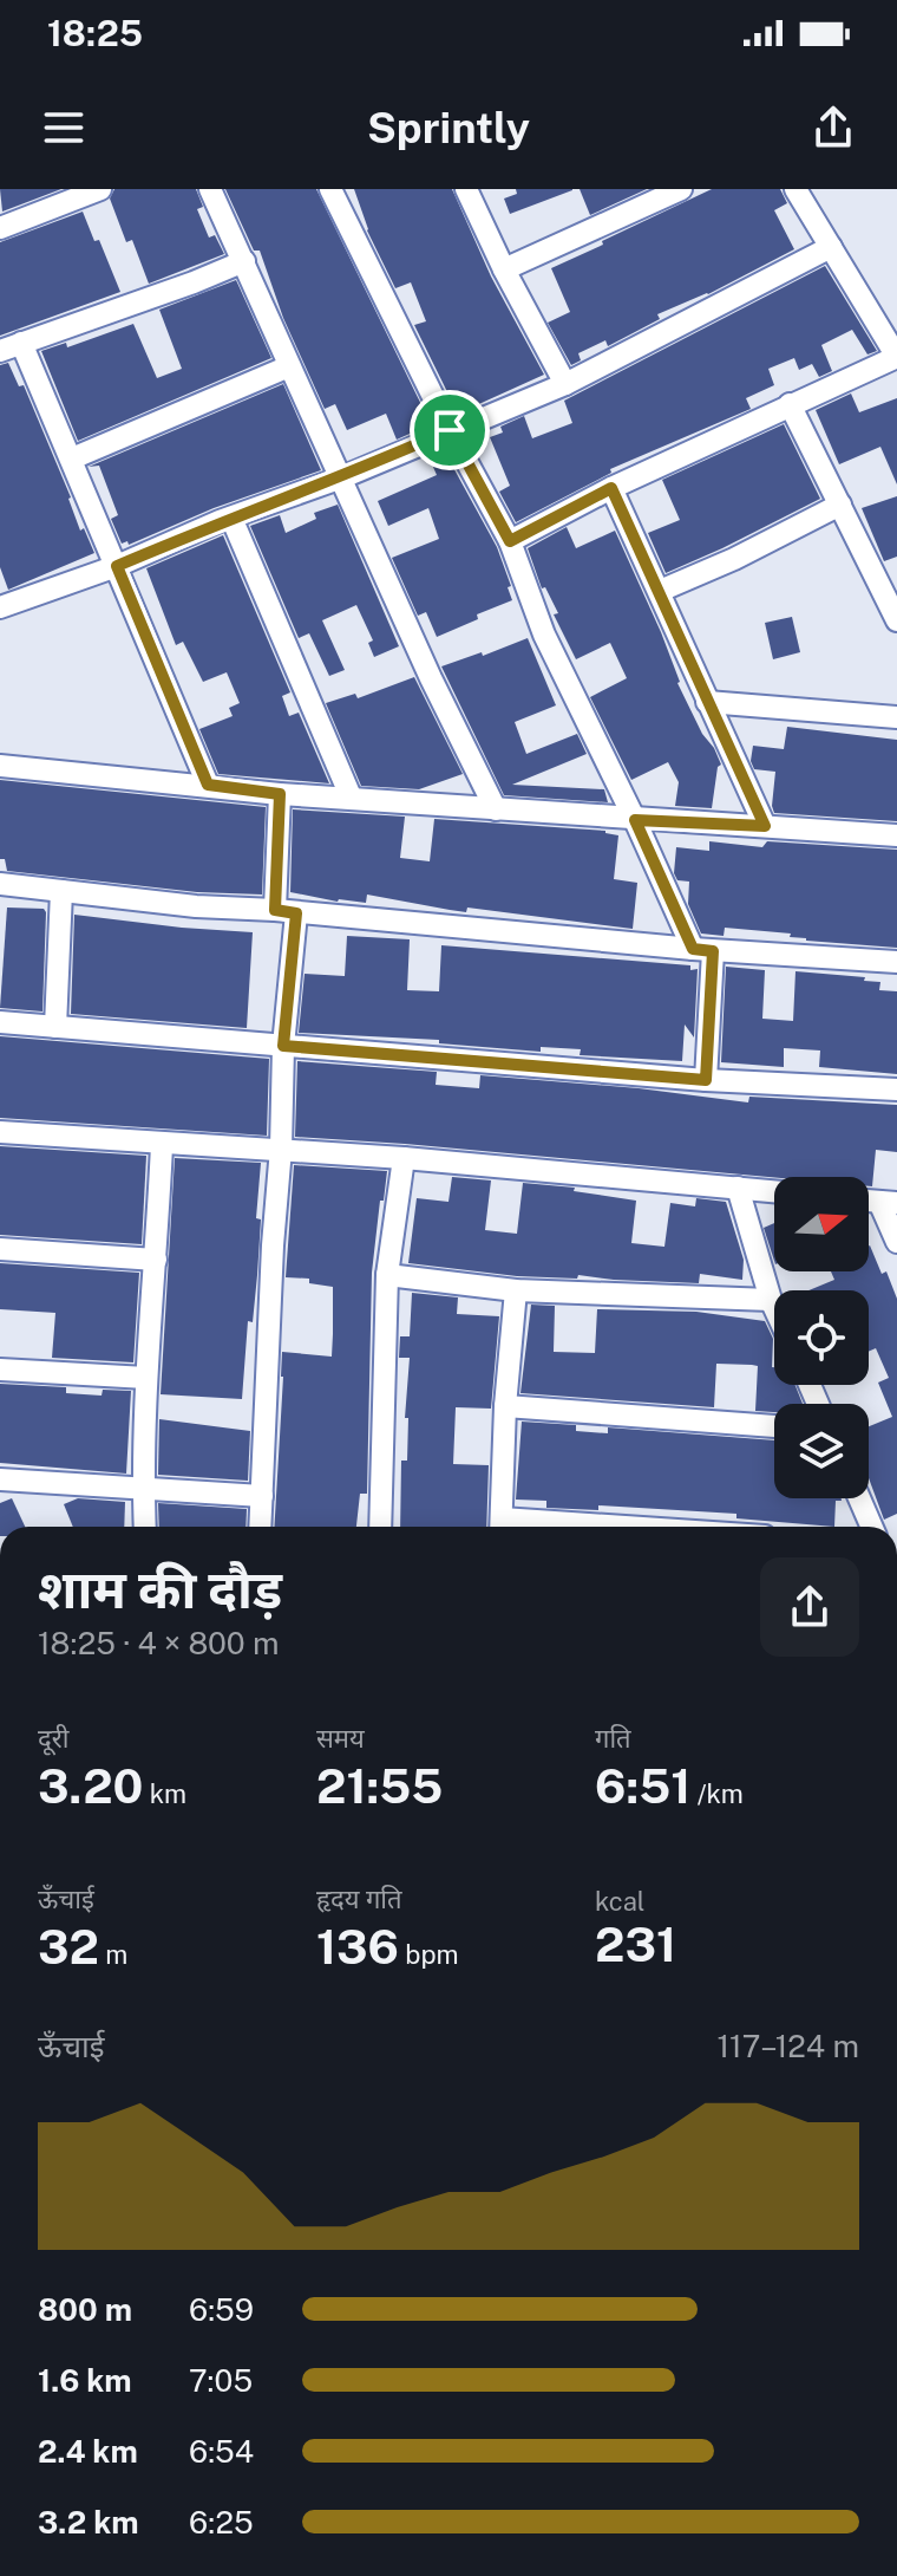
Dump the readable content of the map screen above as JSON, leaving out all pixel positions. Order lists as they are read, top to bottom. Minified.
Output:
{"north":"right","page":{"status":"18:25","header":"Sprintly","heading":["शाम की दौड़","18:25 · 4 × 800 m"],"stats":[["दूरी","3.20 km"],["समय","21:55"],["गति","6:51 /km"],["ऊँचाई","32 m"],["हृदय गति","136 bpm"],["kcal","231"]],"chart":["ऊँचाई","117–124 m"],"list":[{"name":"800 m","note":"6:59"},{"name":"1.6 km","note":"7:05"},{"name":"2.4 km","note":"6:54"},{"name":"3.2 km","note":"6:25"}]}}
